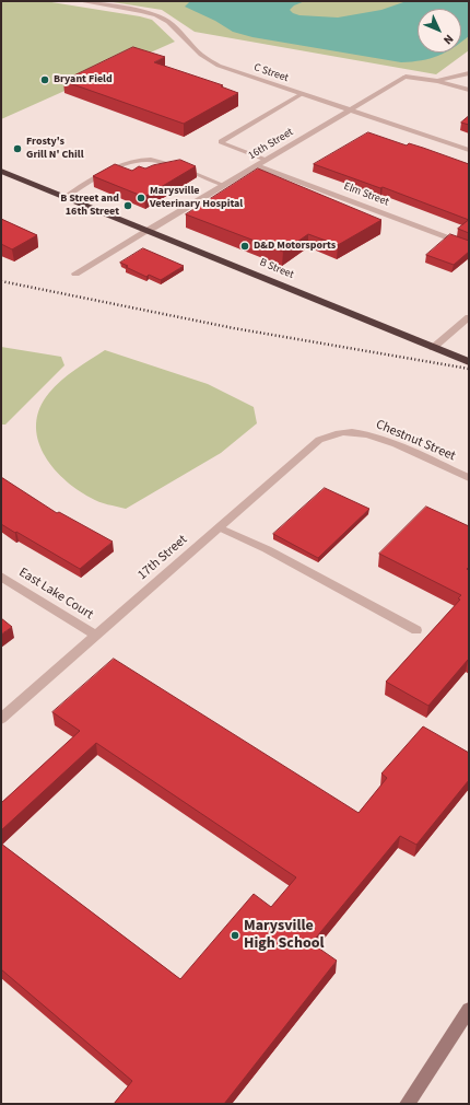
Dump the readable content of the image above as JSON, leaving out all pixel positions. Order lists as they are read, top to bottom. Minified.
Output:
{"streets":{"highway":["B Street"],"street":["C Street","16th Street","Elm Street","Chestnut Street","17th Street","East Lake Court"]},"crossings":[["C Street","16th Street"],["16th Street","Elm Street"],["16th Street","B Street"],["Chestnut Street","17th Street"],["17th Street","East Lake Court"]],"places":["Bryant Field","Frosty's Grill N' Chill","Marysville Veterinary Hospital","B Street and 16th Street","D&D Motorsports","Marysville High School"],"north":"bottom right"}
